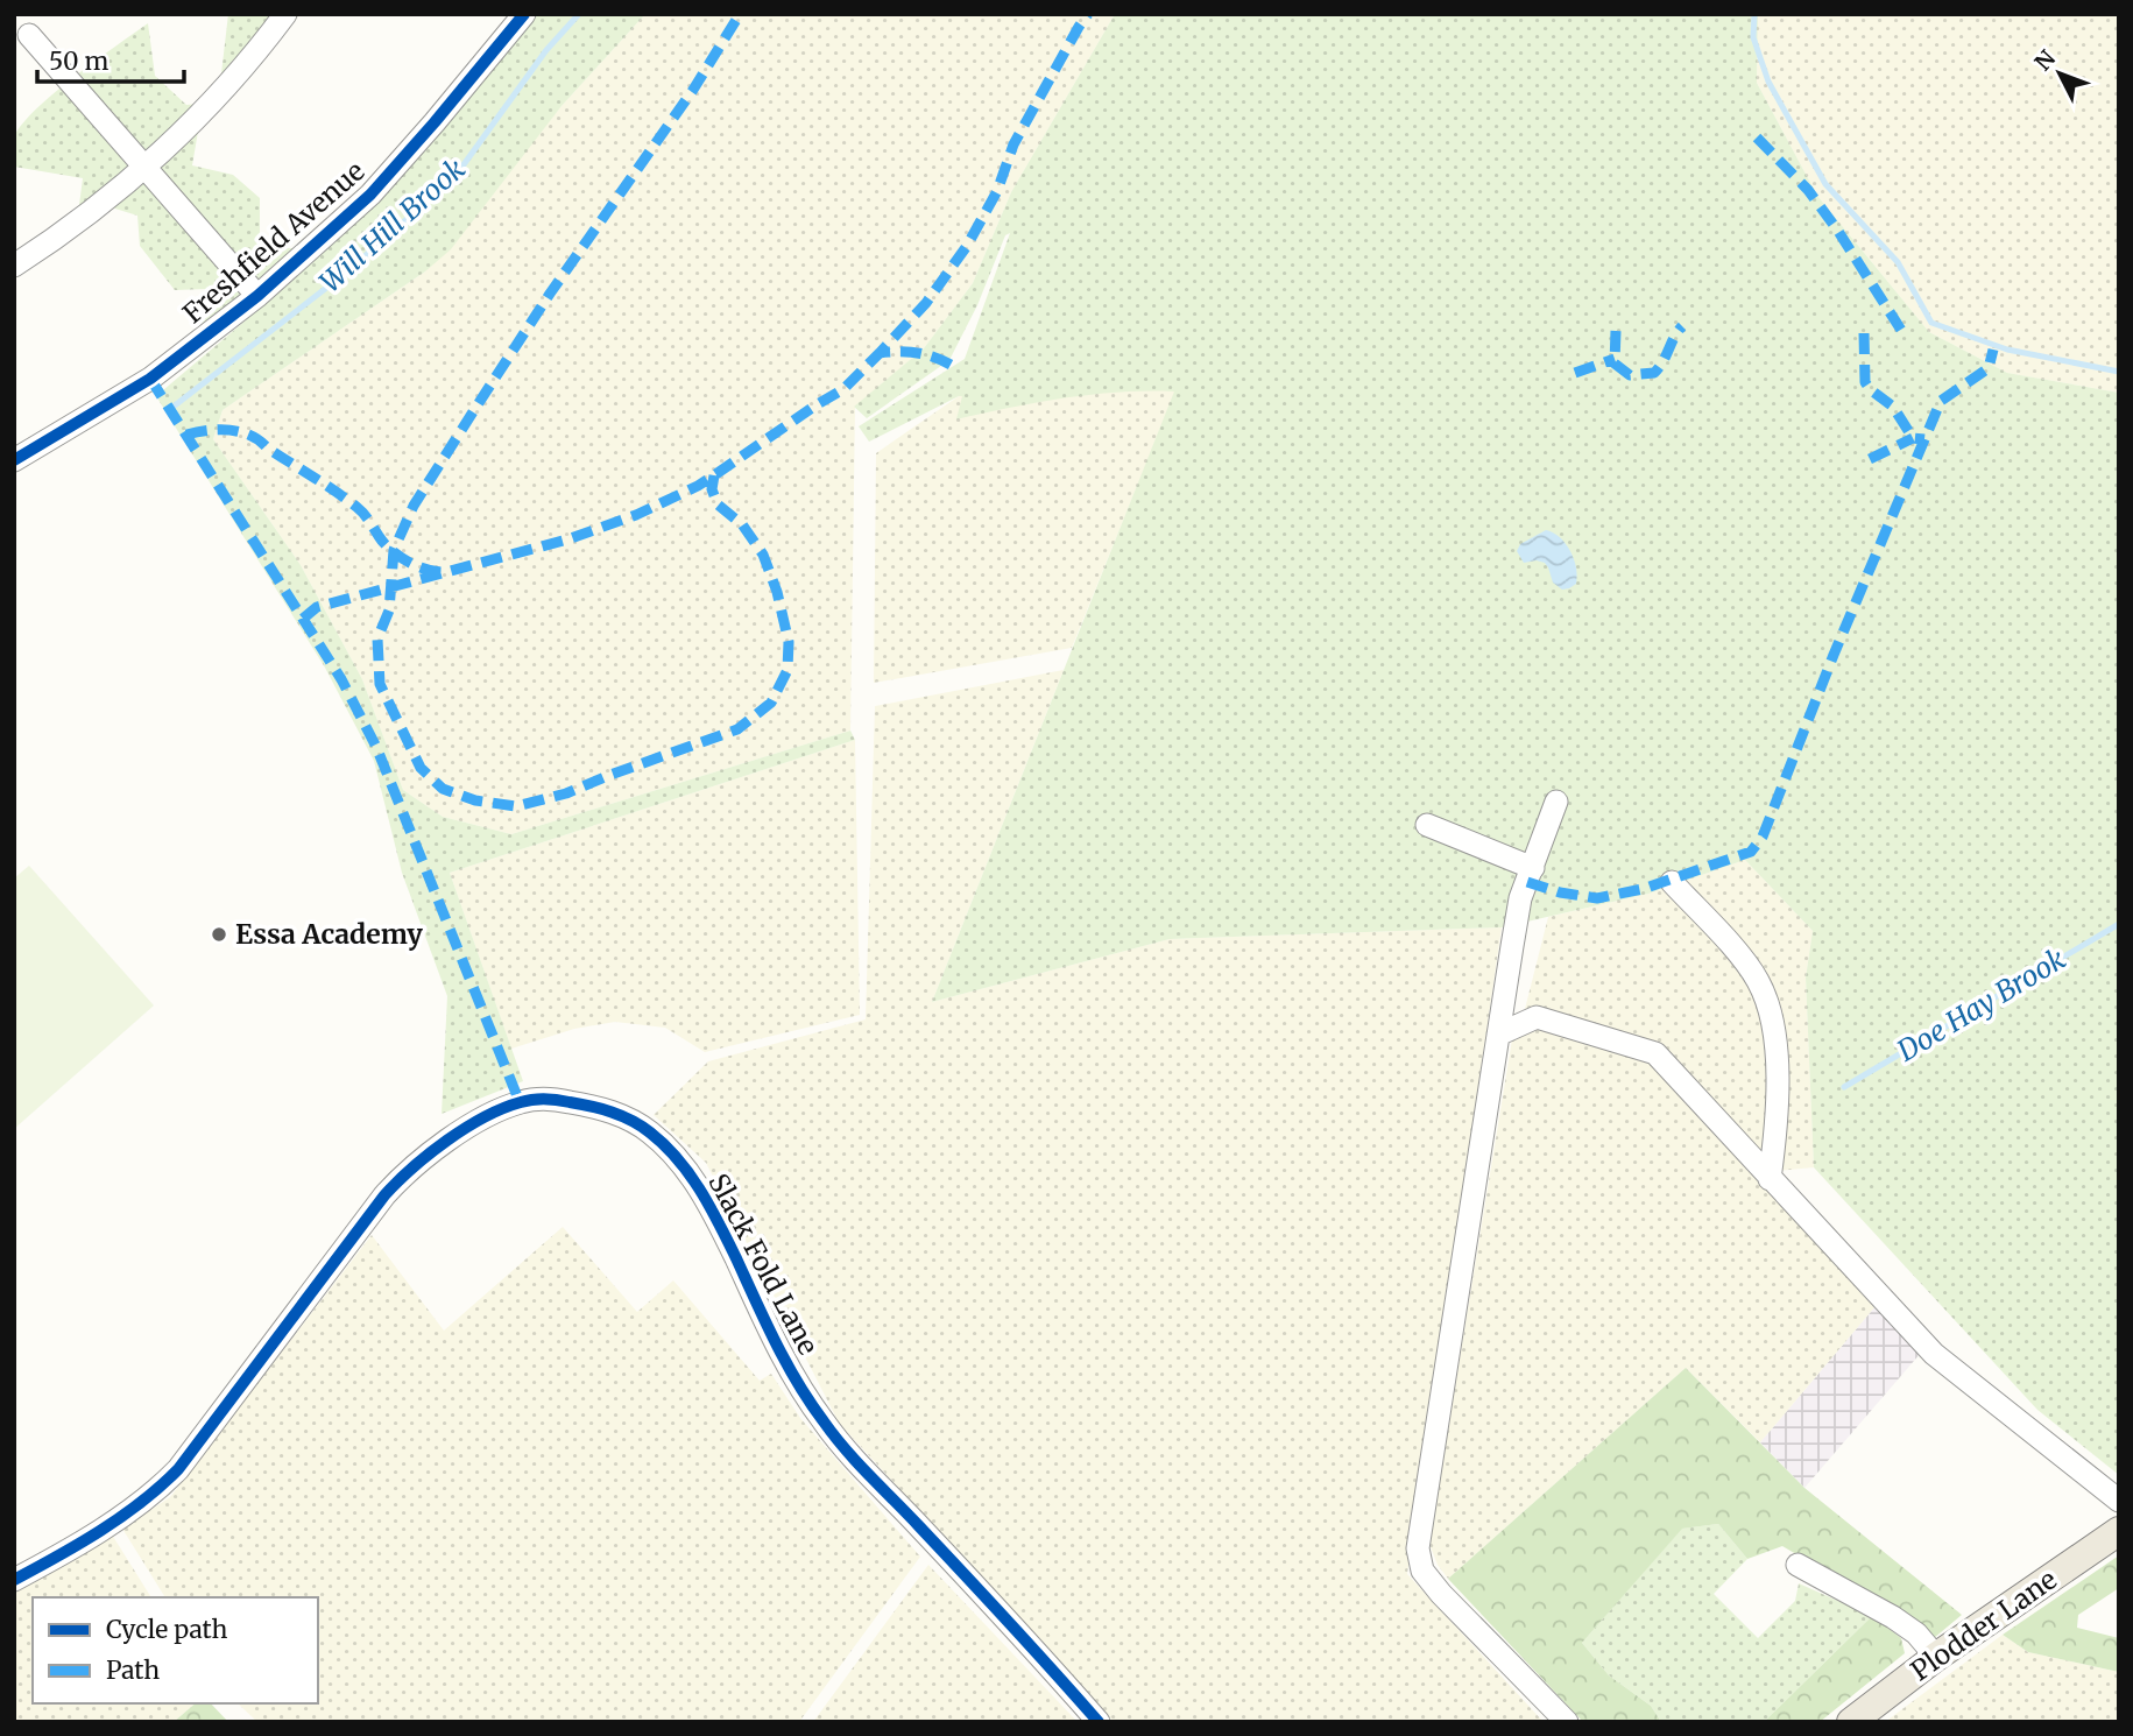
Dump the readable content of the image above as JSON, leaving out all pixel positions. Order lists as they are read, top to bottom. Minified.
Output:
{"streets":{"main road":["Plodder Lane"],"street":["Freshfield Avenue","Slack Fold Lane"]},"water":["Will Hill Brook","Doe Hay Brook"],"places":["Essa Academy"],"legend":["Cycle path","Path"],"scale_bar":"50 m","north":"top left"}
